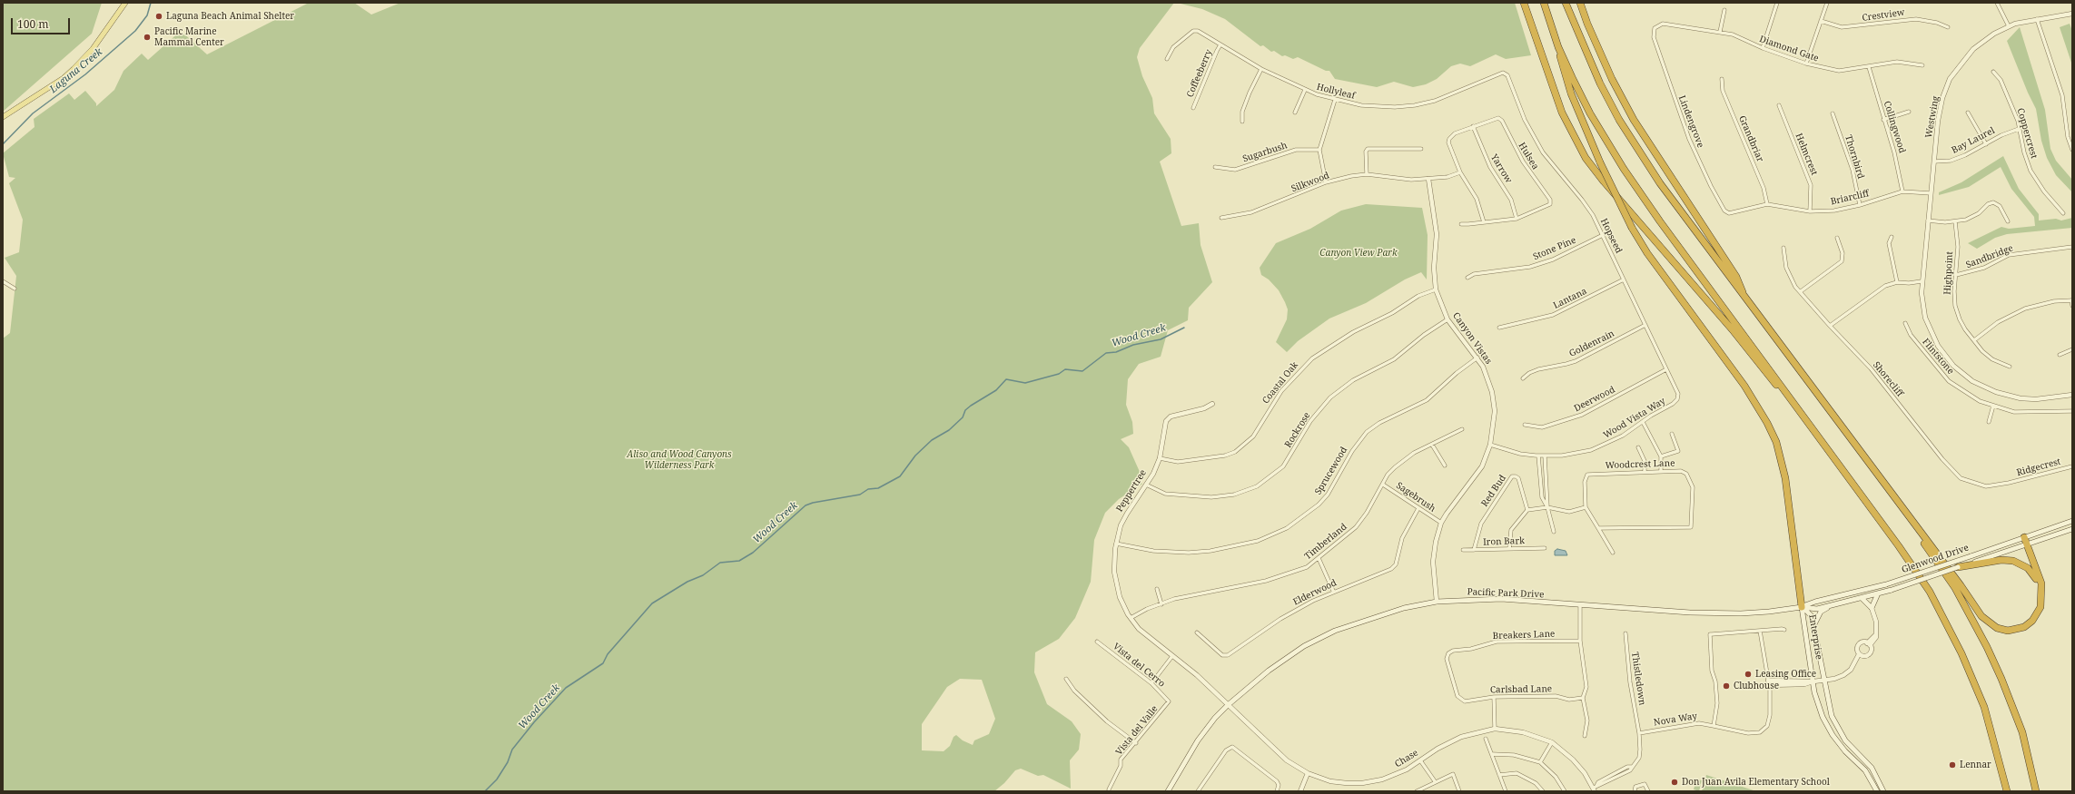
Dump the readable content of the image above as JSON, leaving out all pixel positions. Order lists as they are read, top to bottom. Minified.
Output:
{"streets":{"main road":["Glenwood Drive","Pacific Park Drive","Enterprise"],"street":["Crestview","Diamond Gate","Coffeeberry","Hollyleaf","Westwing","Lindengrove","Collingwood","Coppercrest","Grandbriar","Bay Laurel","Sugarbush","Helmcrest","Hulsea","Thornbird","Yarrow","Silkwood","Briarcliff","Hopseed","Stone Pine","Sandbridge","Highpoint","Lantana","Canyon Vistas","Goldenrain","Flintstone","Shorecliff","Coastal Oak","Deerwood","Wood Vista Way","Rockrose","Woodcrest Lane","Ridgecrest","Sprucewood","Peppertree","Red Bud","Sagebrush","Timberland","Iron Bark","Elderwood","Breakers Lane","Vista del Cerro","Thistledown","Carlsbad Lane","Nova Way","Vista del Valle","Chase"]},"crossings":[["Diamond Gate","Lindengrove"],["Diamond Gate","Collingwood"],["Coffeeberry","Hollyleaf"],["Hollyleaf","Hopseed"],["Westwing","Bay Laurel"],["Westwing","Briarcliff"],["Lindengrove","Briarcliff"],["Collingwood","Briarcliff"],["Coppercrest","Bay Laurel"],["Grandbriar","Briarcliff"],["Helmcrest","Briarcliff"],["Hulsea","Yarrow"],["Thornbird","Briarcliff"],["Silkwood","Canyon Vistas"],["Hopseed","Stone Pine"],["Hopseed","Lantana"],["Hopseed","Goldenrain"],["Hopseed","Deerwood"],["Hopseed","Wood Vista Way"],["Sandbridge","Highpoint"],["Canyon Vistas","Coastal Oak"],["Canyon Vistas","Wood Vista Way"],["Canyon Vistas","Rockrose"],["Canyon Vistas","Sprucewood"],["Canyon Vistas","Sagebrush"],["Canyon Vistas","Pacific Park Drive"],["Shorecliff","Ridgecrest"],["Coastal Oak","Peppertree"],["Rockrose","Peppertree"],["Sprucewood","Peppertree"],["Peppertree","Timberland"],["Peppertree","Pacific Park Drive"],["Peppertree","Chase"],["Red Bud","Iron Bark"],["Sagebrush","Timberland"],["Sagebrush","Elderwood"],["Glenwood Drive","Pacific Park Drive"],["Glenwood Drive","Enterprise"],["Pacific Park Drive","Enterprise"],["Pacific Park Drive","Chase"],["Breakers Lane","Carlsbad Lane"],["Vista del Cerro","Vista del Valle"],["Thistledown","Nova Way"],["Thistledown","Chase"]],"water":["Laguna Creek","Wood Creek"],"parks":["Canyon View Park","Aliso and Wood Canyons Wilderness Park"],"places":["Laguna Beach Animal Shelter","Pacific Marine Mammal Center","Leasing Office","Clubhouse","Lennar","Don Juan Avila Elementary School"],"scale_bar":"100 m"}
